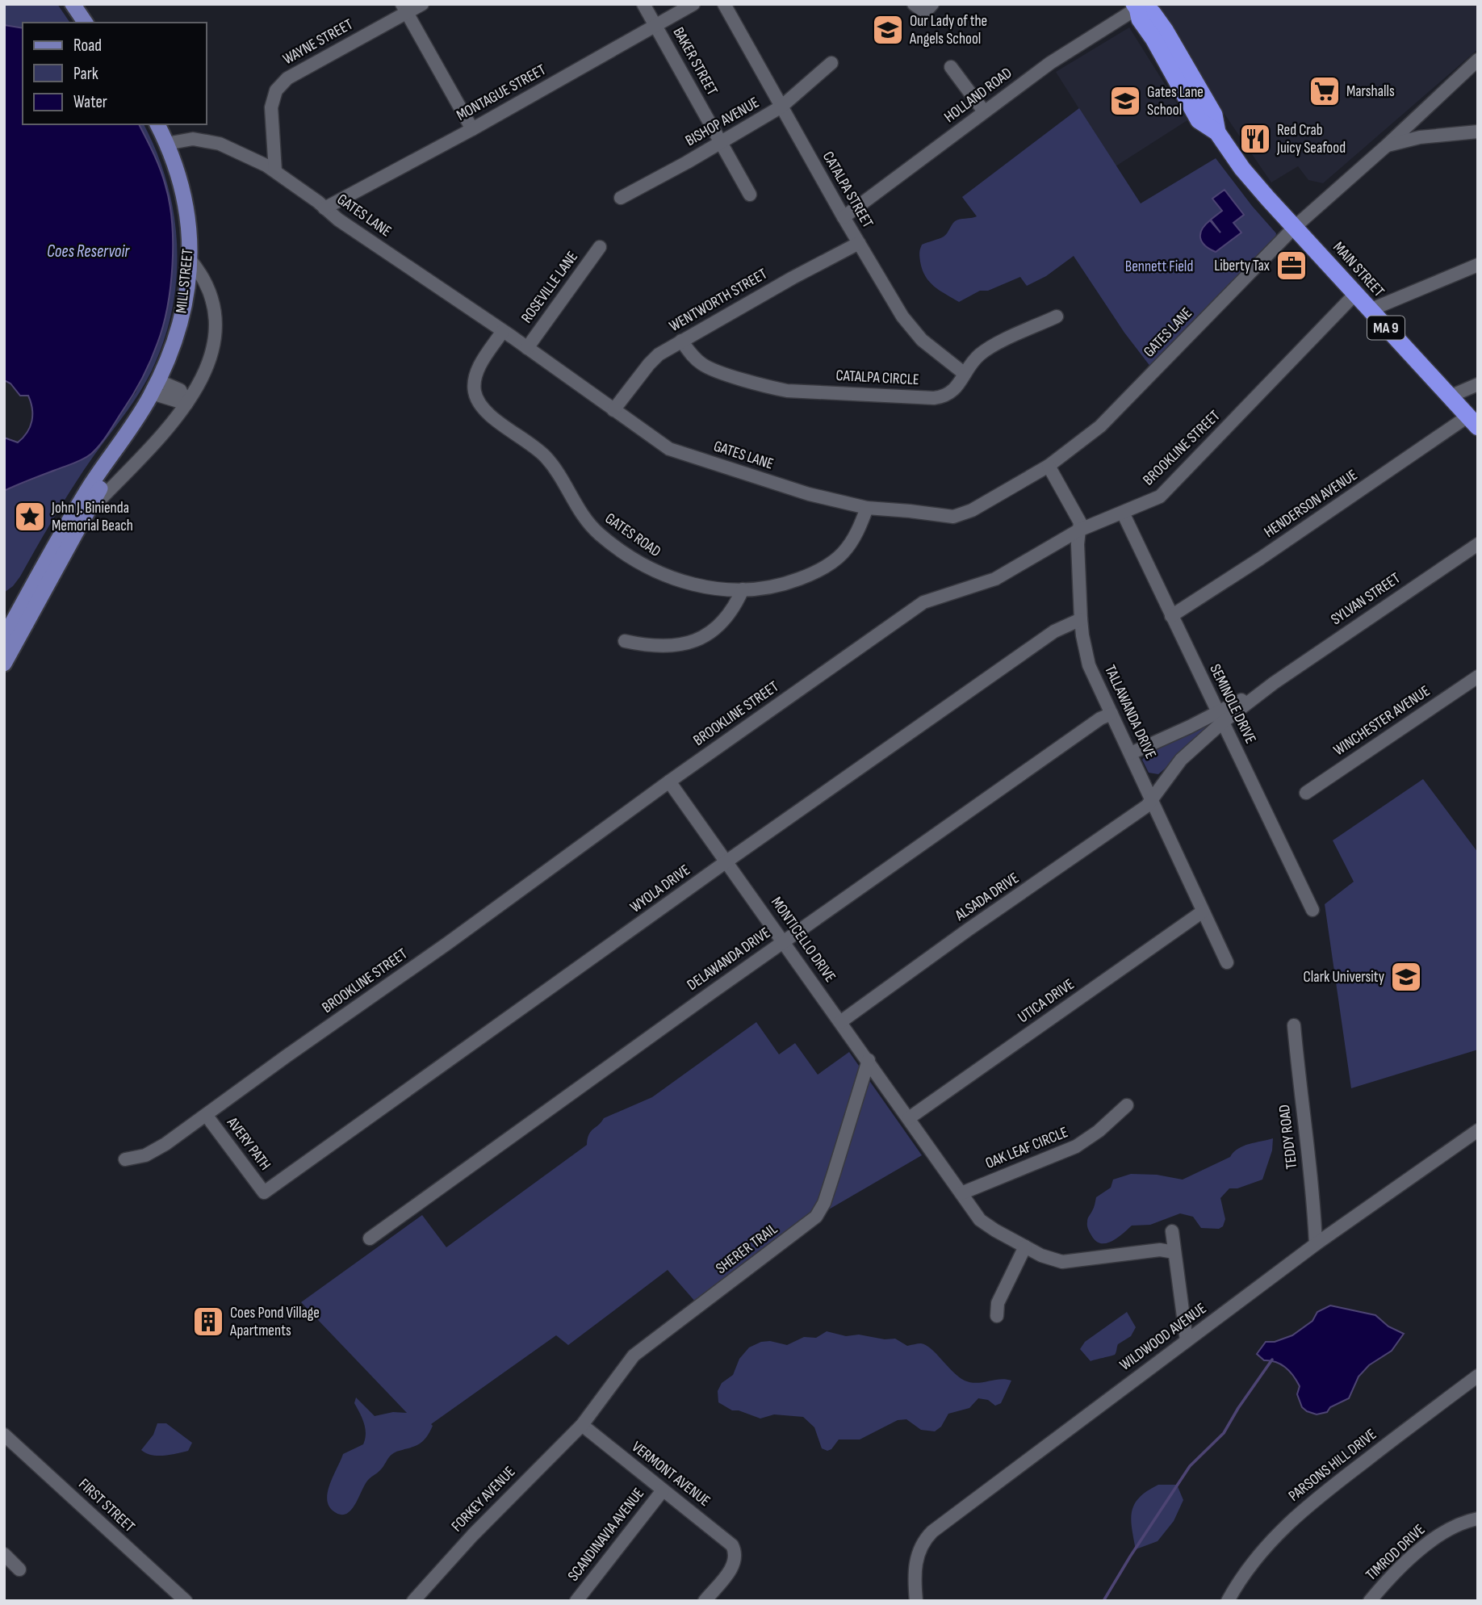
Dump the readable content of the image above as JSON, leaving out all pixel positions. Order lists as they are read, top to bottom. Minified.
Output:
{"streets":{"highway":["MAIN STREET","MA 9"],"main road":["MILL STREET"],"street":["WAYNE STREET","BAKER STREET","MONTAGUE STREET","HOLLAND ROAD","BISHOP AVENUE","CATALPA STREET","GATES LANE","ROSEVILLE LANE","WENTWORTH STREET","CATALPA CIRCLE","BROOKLINE STREET","HENDERSON AVENUE","GATES ROAD","SYLVAN STREET","SEMINOLE DRIVE","TALLAWANDA DRIVE","WINCHESTER AVENUE","WYOLA DRIVE","ALSADA DRIVE","MONTICELLO DRIVE","DELAWANDA DRIVE","UTICA DRIVE","TEDDY ROAD","AVERY PATH","OAK LEAF CIRCLE","SHERER TRAIL","WILDWOOD AVENUE","PARSONS HILL DRIVE","VERMONT AVENUE","FORKEY AVENUE","FIRST STREET","SCANDINAVIA AVENUE","TIMROD DRIVE"]},"crossings":[["WAYNE STREET","GATES LANE"],["BAKER STREET","MONTAGUE STREET"],["BAKER STREET","BISHOP AVENUE"],["MONTAGUE STREET","GATES LANE"],["HOLLAND ROAD","CATALPA STREET"],["HOLLAND ROAD","MAIN STREET"],["BISHOP AVENUE","CATALPA STREET"],["CATALPA STREET","WENTWORTH STREET"],["CATALPA STREET","CATALPA CIRCLE"],["GATES LANE","MAIN STREET"],["GATES LANE","MILL STREET"],["GATES LANE","ROSEVILLE LANE"],["GATES LANE","WENTWORTH STREET"],["GATES LANE","GATES ROAD"],["GATES LANE","TALLAWANDA DRIVE"],["MAIN STREET","BROOKLINE STREET"],["MAIN STREET","HENDERSON AVENUE"],["WENTWORTH STREET","CATALPA CIRCLE"],["BROOKLINE STREET","SEMINOLE DRIVE"],["BROOKLINE STREET","TALLAWANDA DRIVE"],["BROOKLINE STREET","MONTICELLO DRIVE"],["BROOKLINE STREET","AVERY PATH"],["HENDERSON AVENUE","SEMINOLE DRIVE"],["SYLVAN STREET","SEMINOLE DRIVE"],["SYLVAN STREET","TALLAWANDA DRIVE"],["SYLVAN STREET","ALSADA DRIVE"],["TALLAWANDA DRIVE","WYOLA DRIVE"],["TALLAWANDA DRIVE","ALSADA DRIVE"],["TALLAWANDA DRIVE","DELAWANDA DRIVE"],["TALLAWANDA DRIVE","UTICA DRIVE"],["WYOLA DRIVE","MONTICELLO DRIVE"],["WYOLA DRIVE","AVERY PATH"],["ALSADA DRIVE","MONTICELLO DRIVE"],["MONTICELLO DRIVE","DELAWANDA DRIVE"],["MONTICELLO DRIVE","UTICA DRIVE"],["MONTICELLO DRIVE","OAK LEAF CIRCLE"],["MONTICELLO DRIVE","SHERER TRAIL"],["TEDDY ROAD","WILDWOOD AVENUE"],["SHERER TRAIL","VERMONT AVENUE"],["SHERER TRAIL","FORKEY AVENUE"],["VERMONT AVENUE","FORKEY AVENUE"],["VERMONT AVENUE","SCANDINAVIA AVENUE"]],"water":["Coes Reservoir"],"parks":["Bennett Field"],"places":{"school or university":["Our Lady of the Angels School","Gates Lane School","Clark University"],"supermarket":["Marshalls"],"restaurant":["Red Crab Juicy Seafood"],"office":["Liberty Tax"],"place":["John J. Binienda Memorial Beach"],"building":["Coes Pond Village Apartments"]},"legend":["Road","Park","Water"]}
